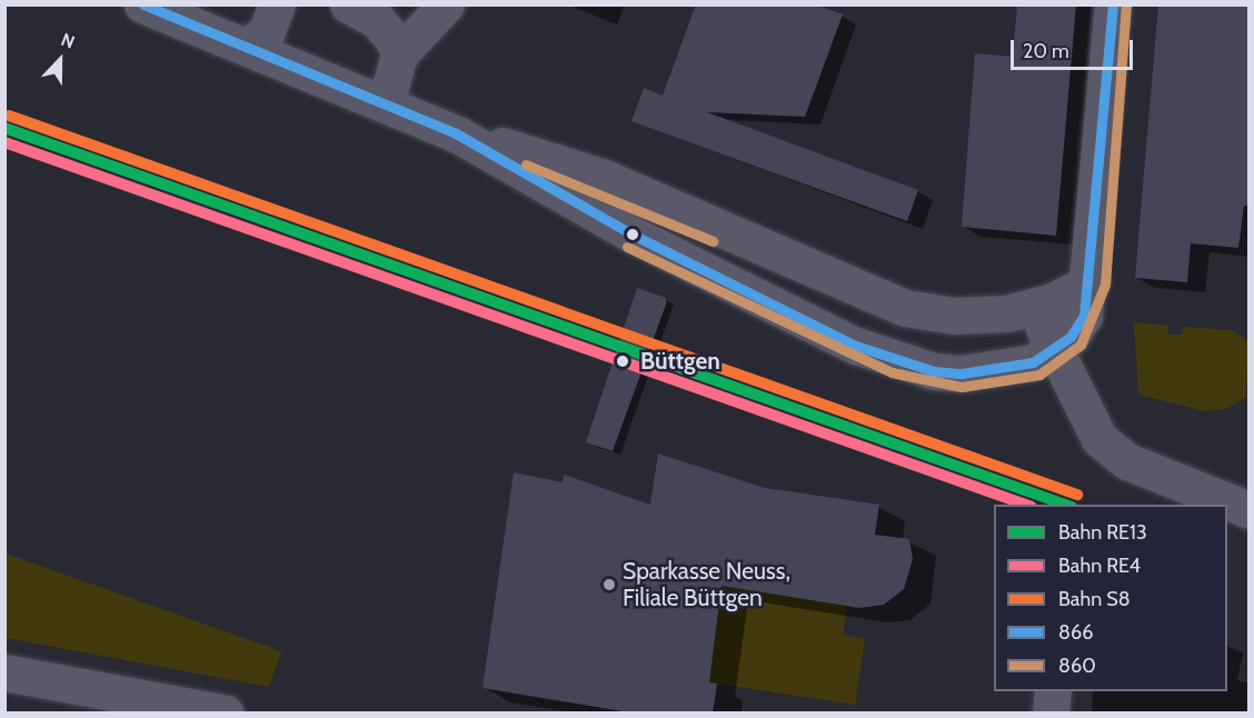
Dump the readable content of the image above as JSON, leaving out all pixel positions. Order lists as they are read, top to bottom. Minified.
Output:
{"places":["Büttgen","Sparkasse Neuss, Filiale Büttgen"],"lines":["transit line 866","transit line 860","rail line S8","rail line RE13","rail line RE4"],"legend":["Bahn RE13","Bahn RE4","Bahn S8","866","860"],"scale_bar":"20 m","north":"top"}
